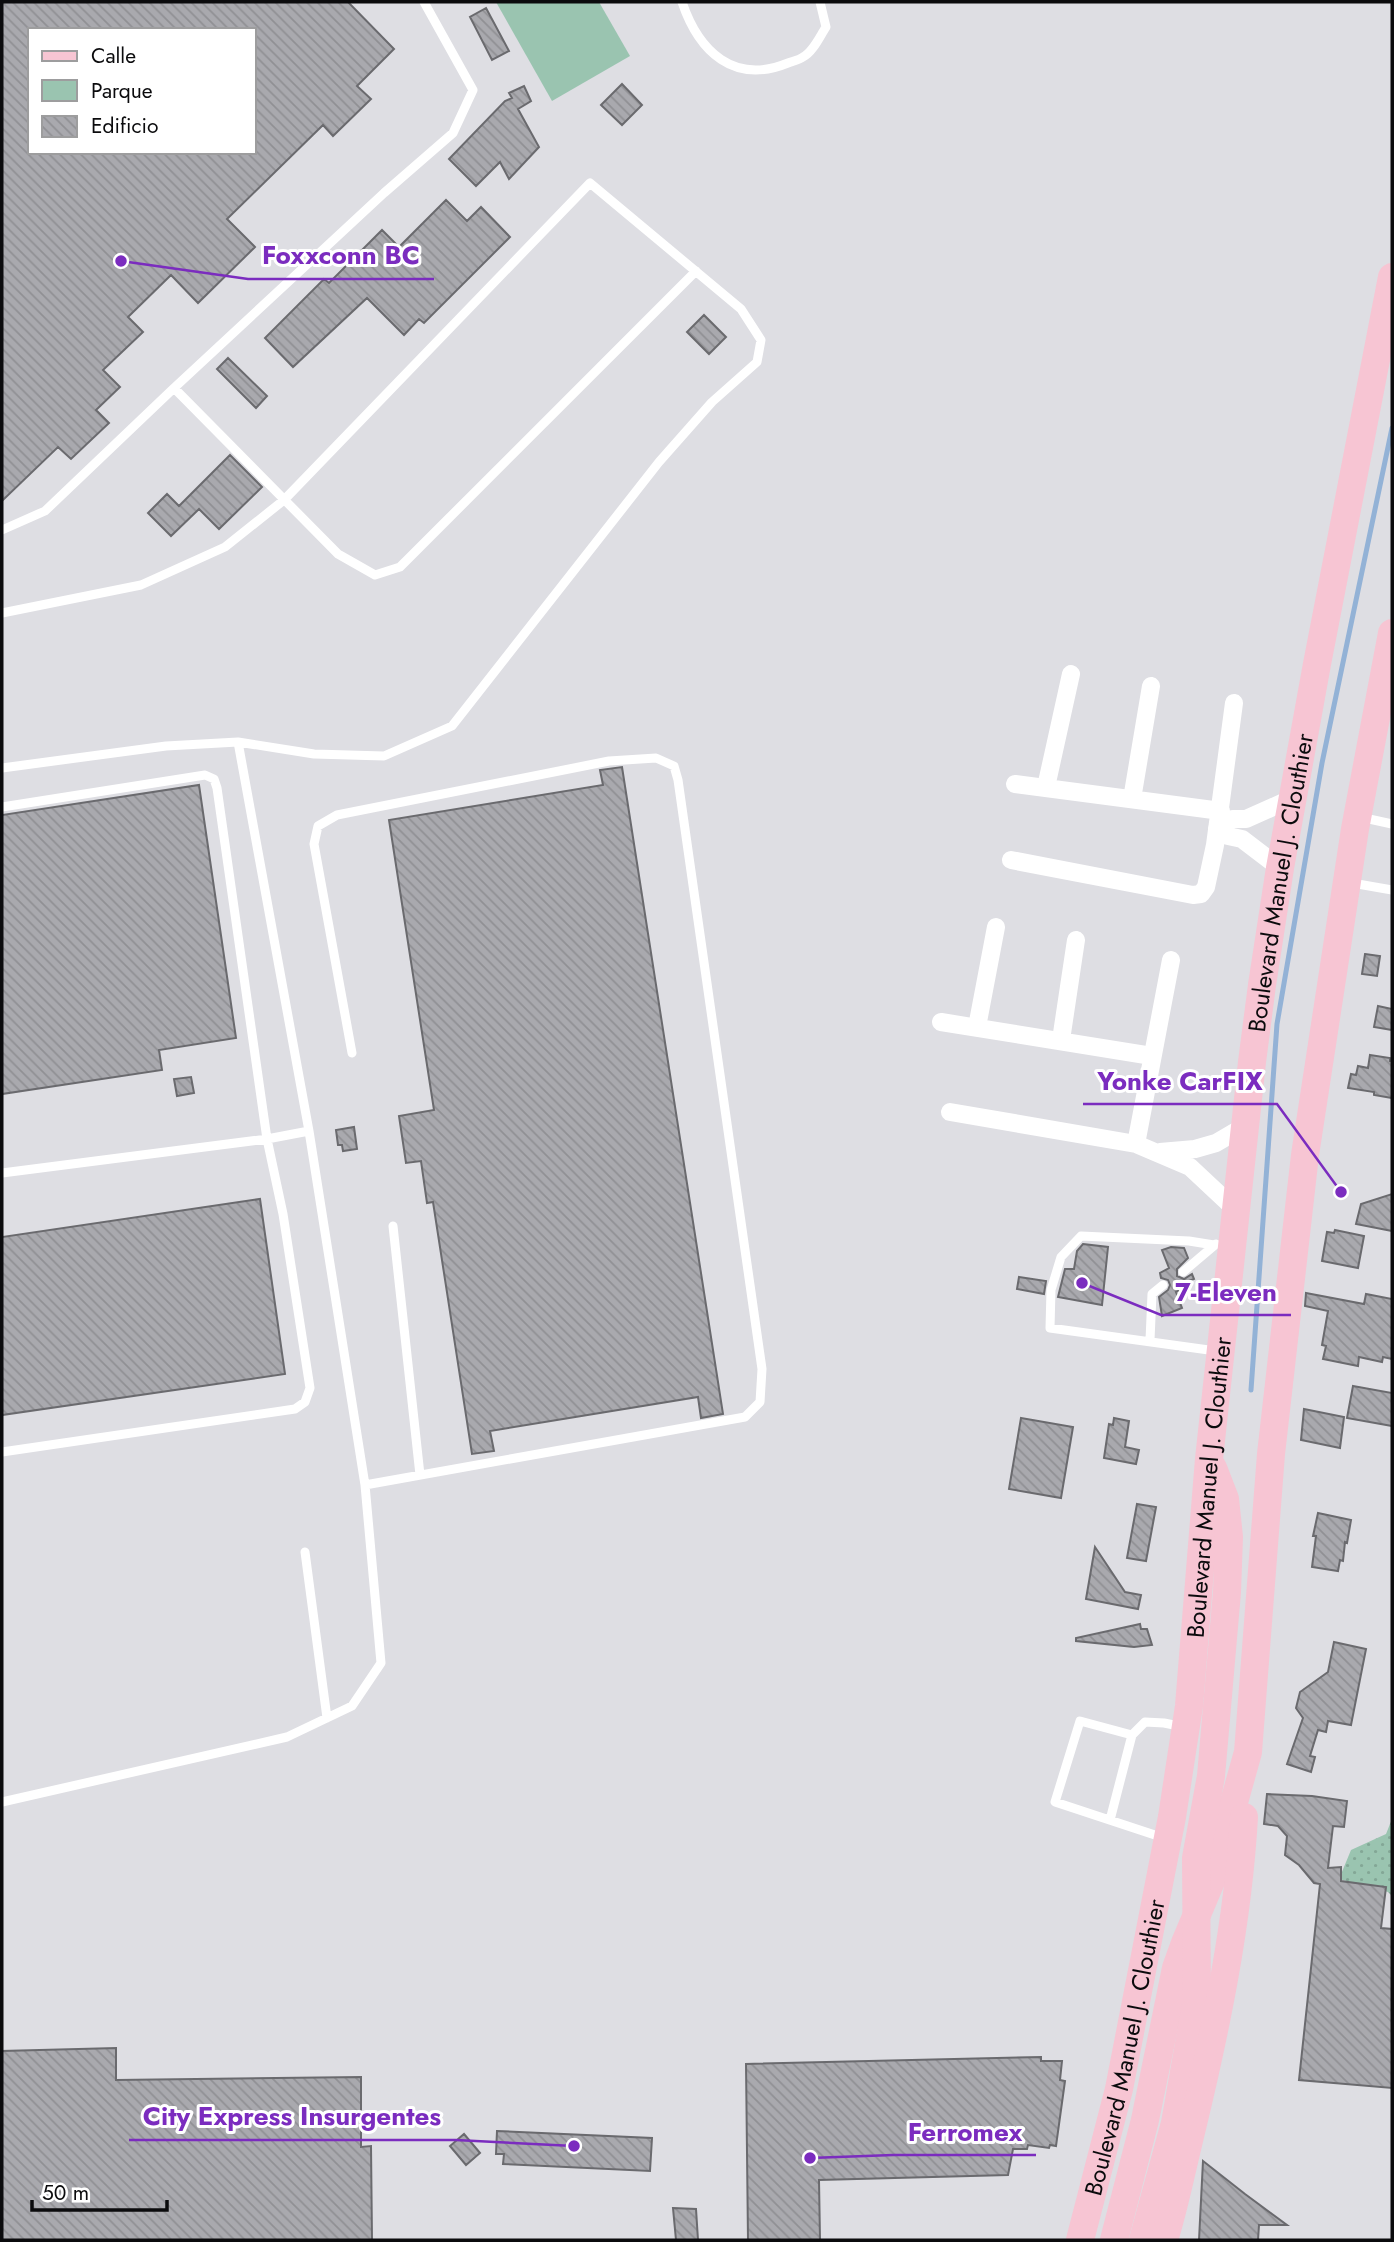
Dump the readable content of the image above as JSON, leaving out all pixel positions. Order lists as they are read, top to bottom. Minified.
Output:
{"streets":{"main road":["Boulevard Manuel J. Clouthier"]},"places":["Foxxconn BC","Yonke CarFIX","7-Eleven","City Express Insurgentes","Ferromex"],"legend":["Calle","Parque","Edificio"],"scale_bar":"50 m"}
